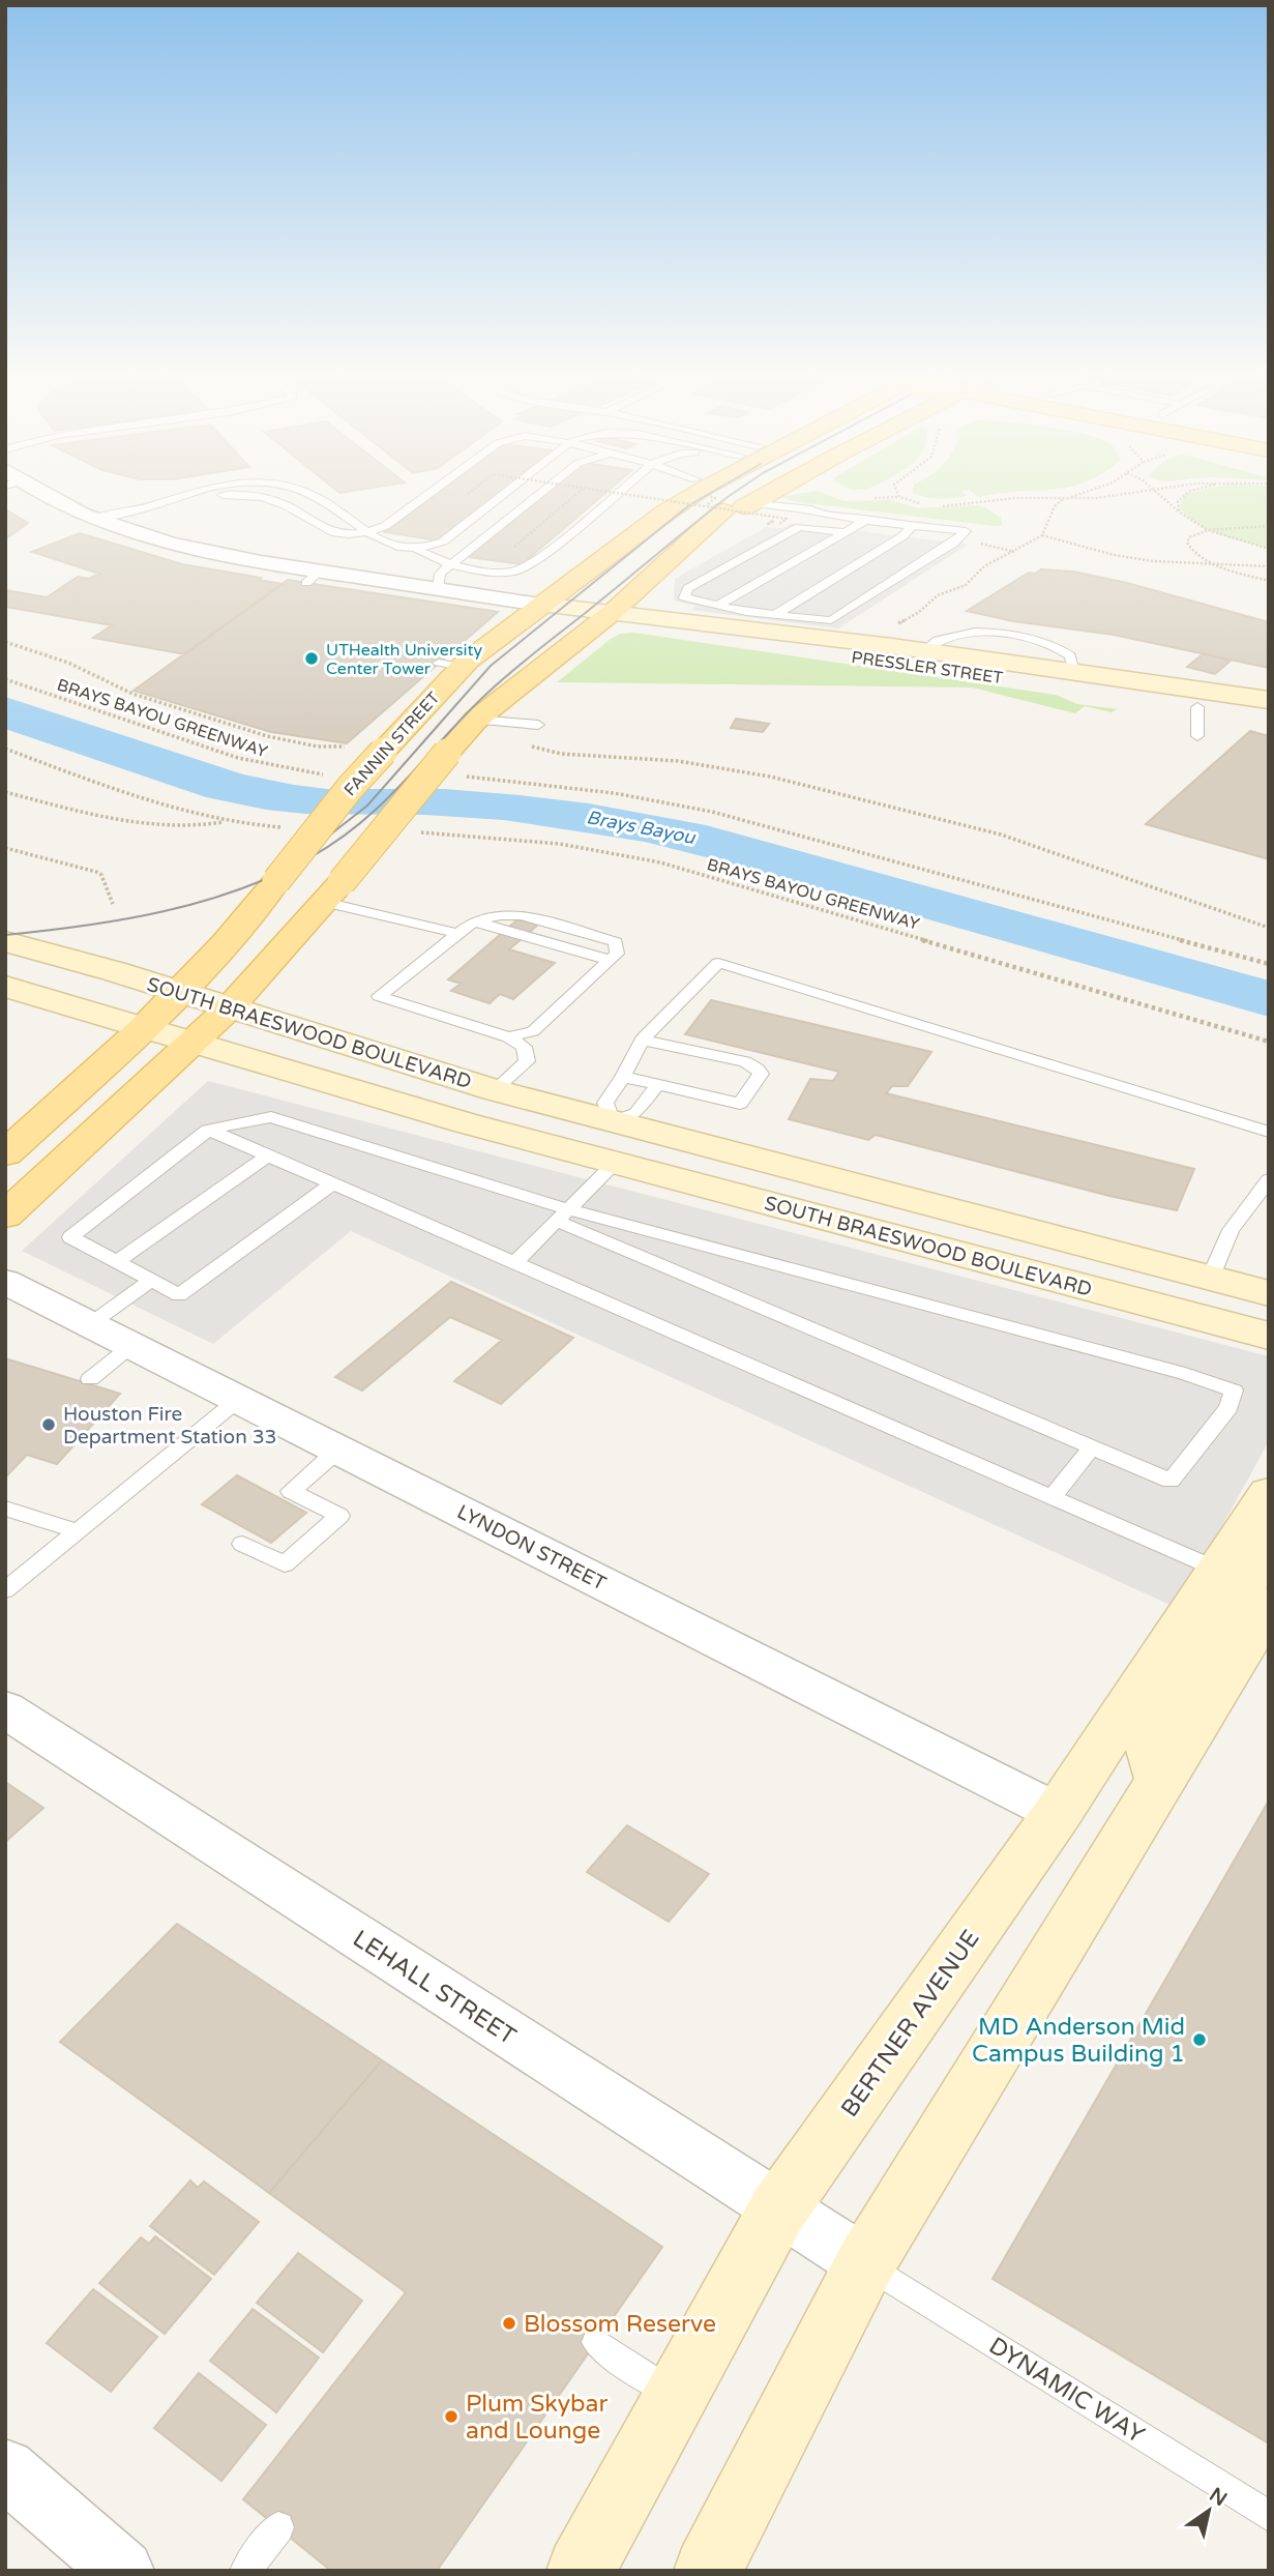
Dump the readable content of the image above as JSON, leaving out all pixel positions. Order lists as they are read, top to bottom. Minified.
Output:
{"streets":{"main road":["FANNIN STREET"],"street":["PRESSLER STREET","SOUTH BRAESWOOD BOULEVARD","LYNDON STREET","LEHALL STREET","BERTNER AVENUE"],"lane":["DYNAMIC WAY"],"path":["BRAYS BAYOU GREENWAY"]},"crossings":[["PRESSLER STREET","FANNIN STREET"],["BRAYS BAYOU GREENWAY","FANNIN STREET"],["FANNIN STREET","SOUTH BRAESWOOD BOULEVARD"],["LYNDON STREET","BERTNER AVENUE"],["LEHALL STREET","BERTNER AVENUE"],["LEHALL STREET","DYNAMIC WAY"]],"water":["Brays Bayou"],"places":["UTHealth University Center Tower","Houston Fire Department Station 33","MD Anderson Mid Campus Building 1","Blossom Reserve","Plum Skybar and Lounge"],"north":"top right"}
